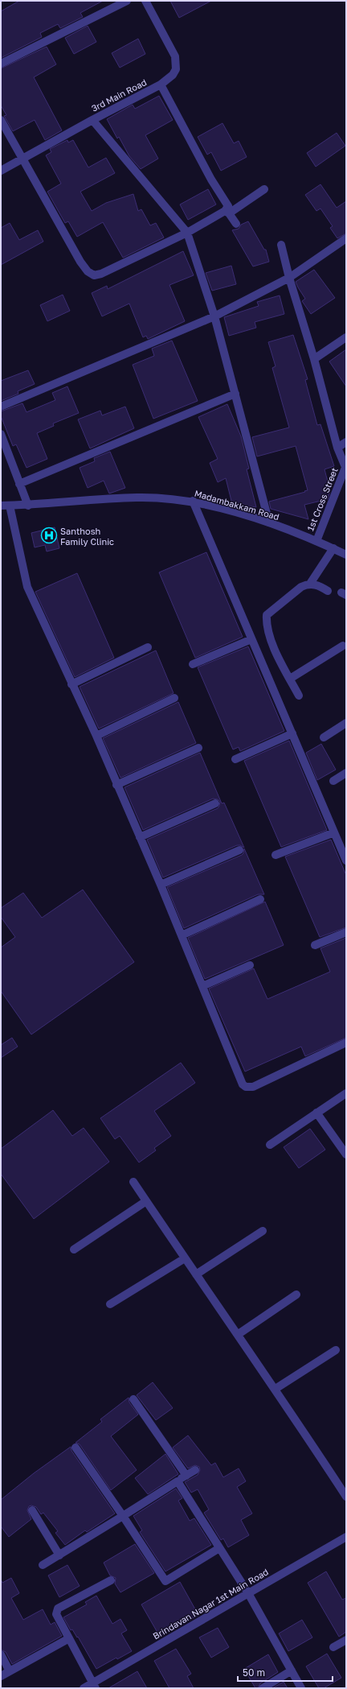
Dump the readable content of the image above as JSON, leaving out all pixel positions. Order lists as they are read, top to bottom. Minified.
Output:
{"streets":{"street":["3rd Main Road","1st Cross Street","Madambakkam Road","Brindavan Nagar 1st Main Road"]},"crossings":[["1st Cross Street","Madambakkam Road"]],"places":{"hospital":["Santhosh Family Clinic"]},"scale_bar":"50 m"}
